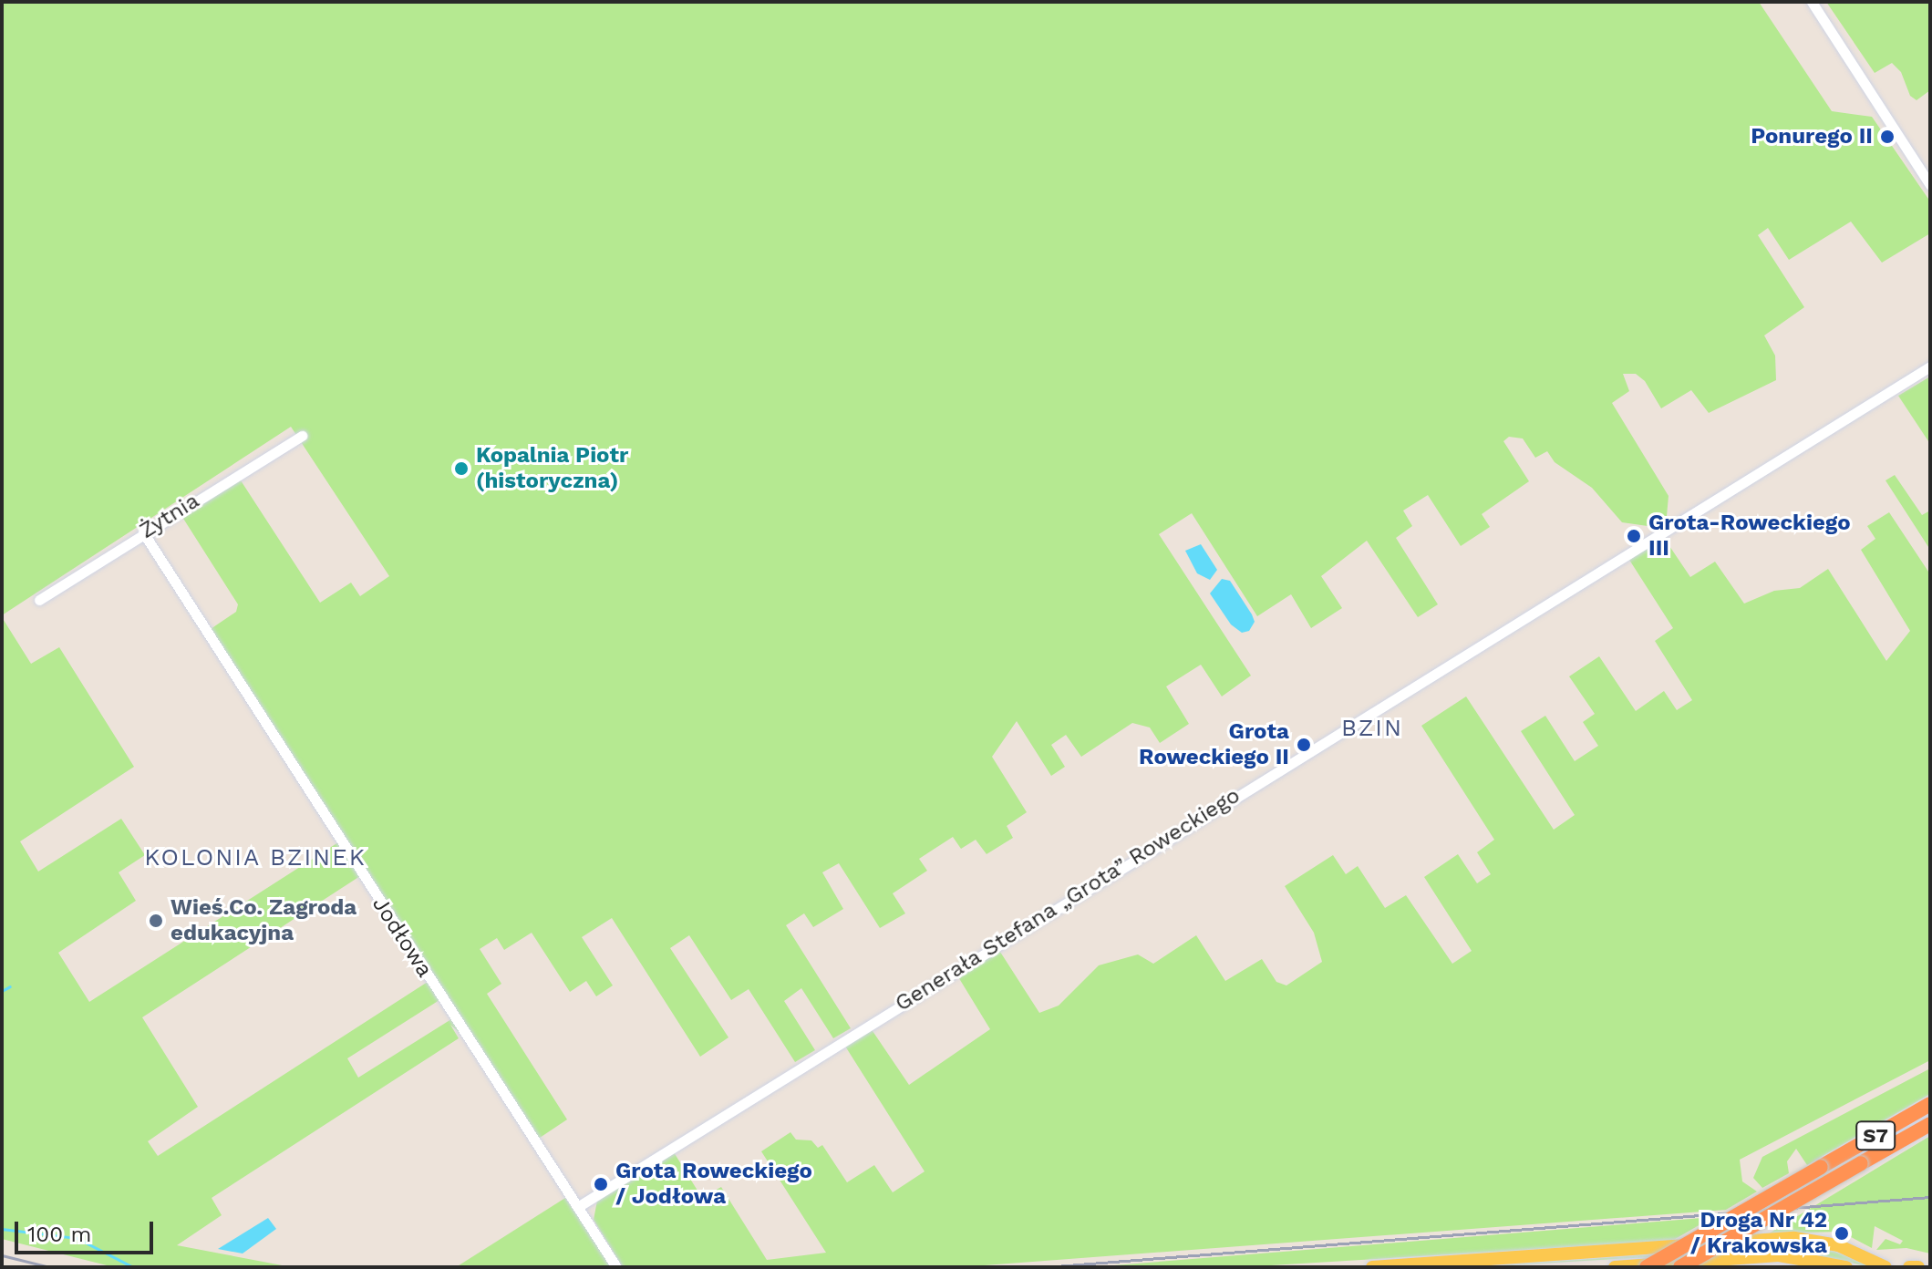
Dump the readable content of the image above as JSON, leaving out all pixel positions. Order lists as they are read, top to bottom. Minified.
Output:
{"streets":{"highway":["S7"],"street":["Żytnia","Generała Stefana „Grota” Roweckiego","Jodłowa"]},"crossings":[["Żytnia","Jodłowa"],["Generała Stefana „Grota” Roweckiego","Jodłowa"]],"districts":["BZIN","KOLONIA BZINEK"],"places":["Ponurego II","Kopalnia Piotr (historyczna)","Grota-Roweckiego III","Grota Roweckiego II","Wieś.Co. Zagroda edukacyjna","Grota Roweckiego / Jodłowa","Droga Nr 42 / Krakowska"],"scale_bar":"100 m"}
